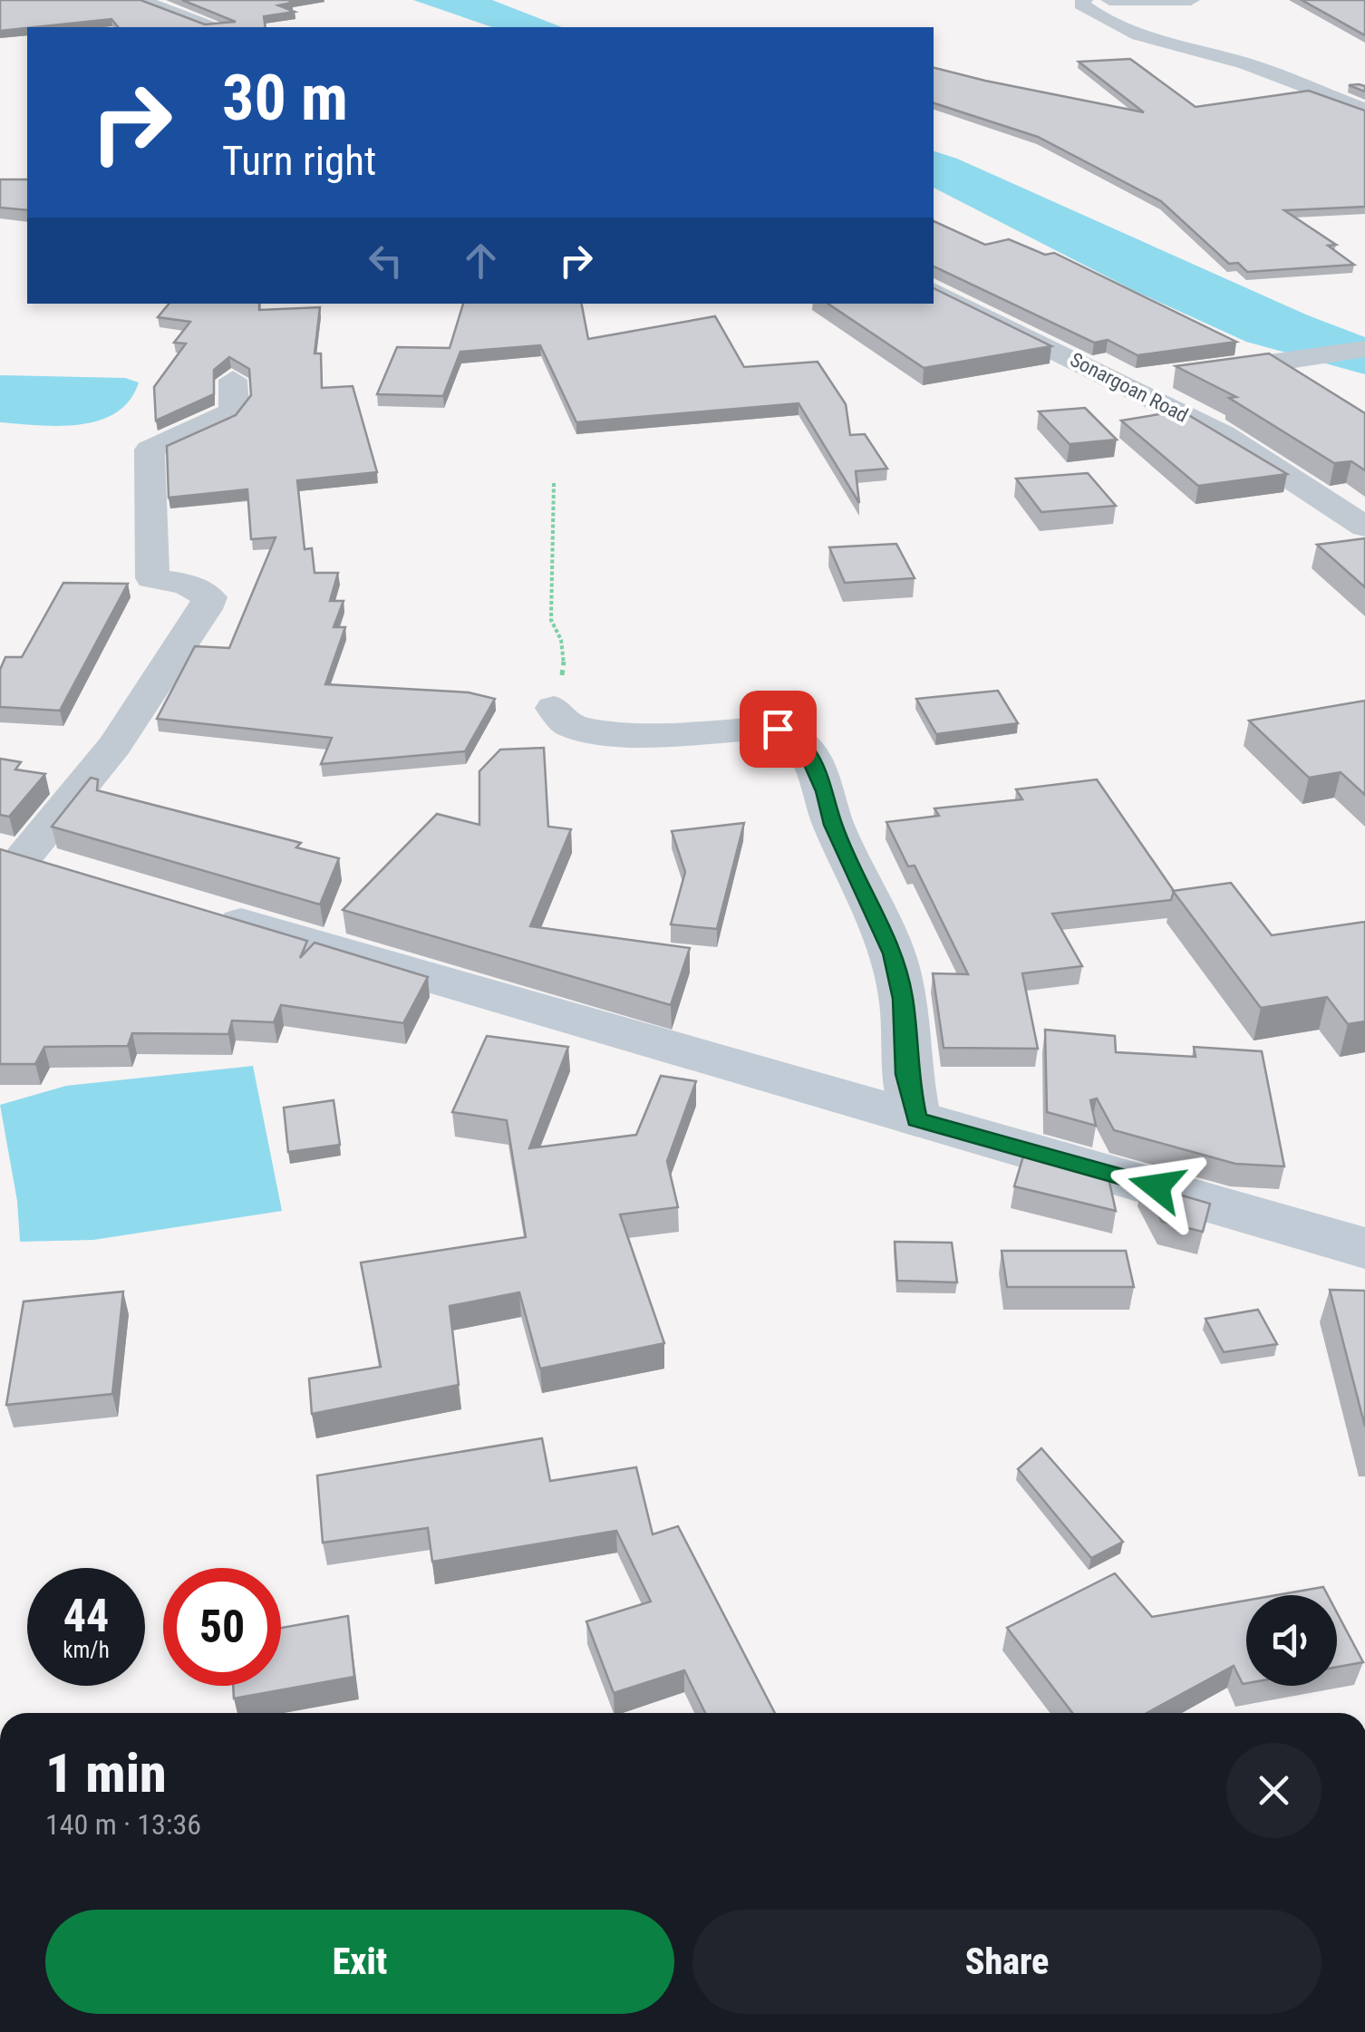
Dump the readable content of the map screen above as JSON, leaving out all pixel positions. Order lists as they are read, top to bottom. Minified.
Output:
{"streets":{"street":["Sonargoan Road"]},"page":{"turn":["30 m","Turn right"],"speed":"44 km/h","limit":"50","heading":["1 min","140 m · 13:36"],"buttons":["Exit","Share"]}}
